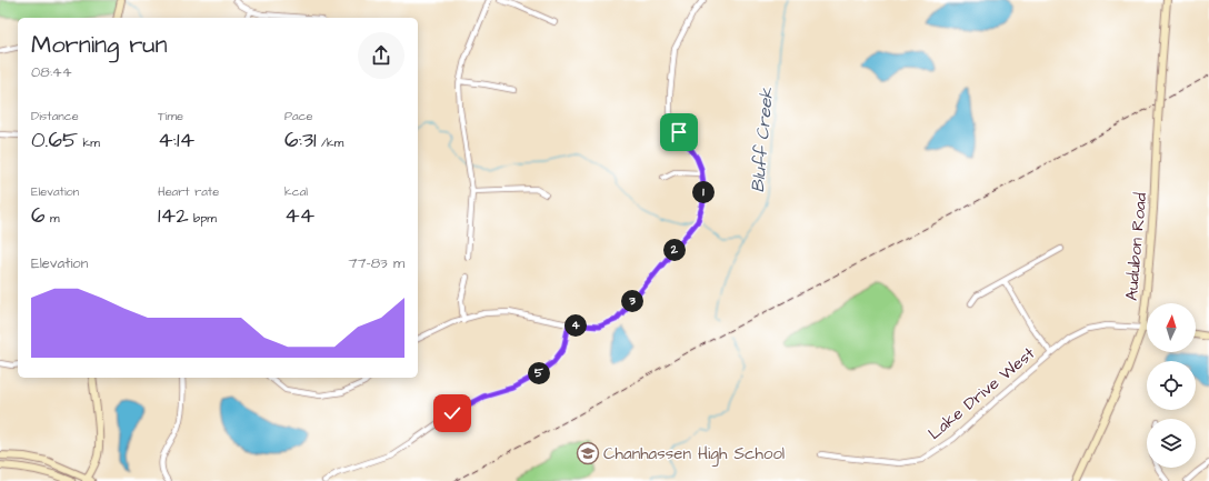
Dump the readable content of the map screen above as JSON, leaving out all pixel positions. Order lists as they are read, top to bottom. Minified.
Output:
{"streets":{"street":["Audubon Road","Lake Drive West"]},"crossings":[["Audubon Road","Lake Drive West"]],"water":["Bluff Creek"],"places":{"school or university":["Chanhassen High School"]},"north":"top","page":{"heading":["Morning run","08:44"],"stats":[["Distance","0.65 km"],["Time","4:14"],["Pace","6:31 /km"],["Elevation","6 m"],["Heart rate","142 bpm"],["kcal","44"]],"pins":["1","2","3","4","5"],"chart":["Elevation","77–83 m"]}}
